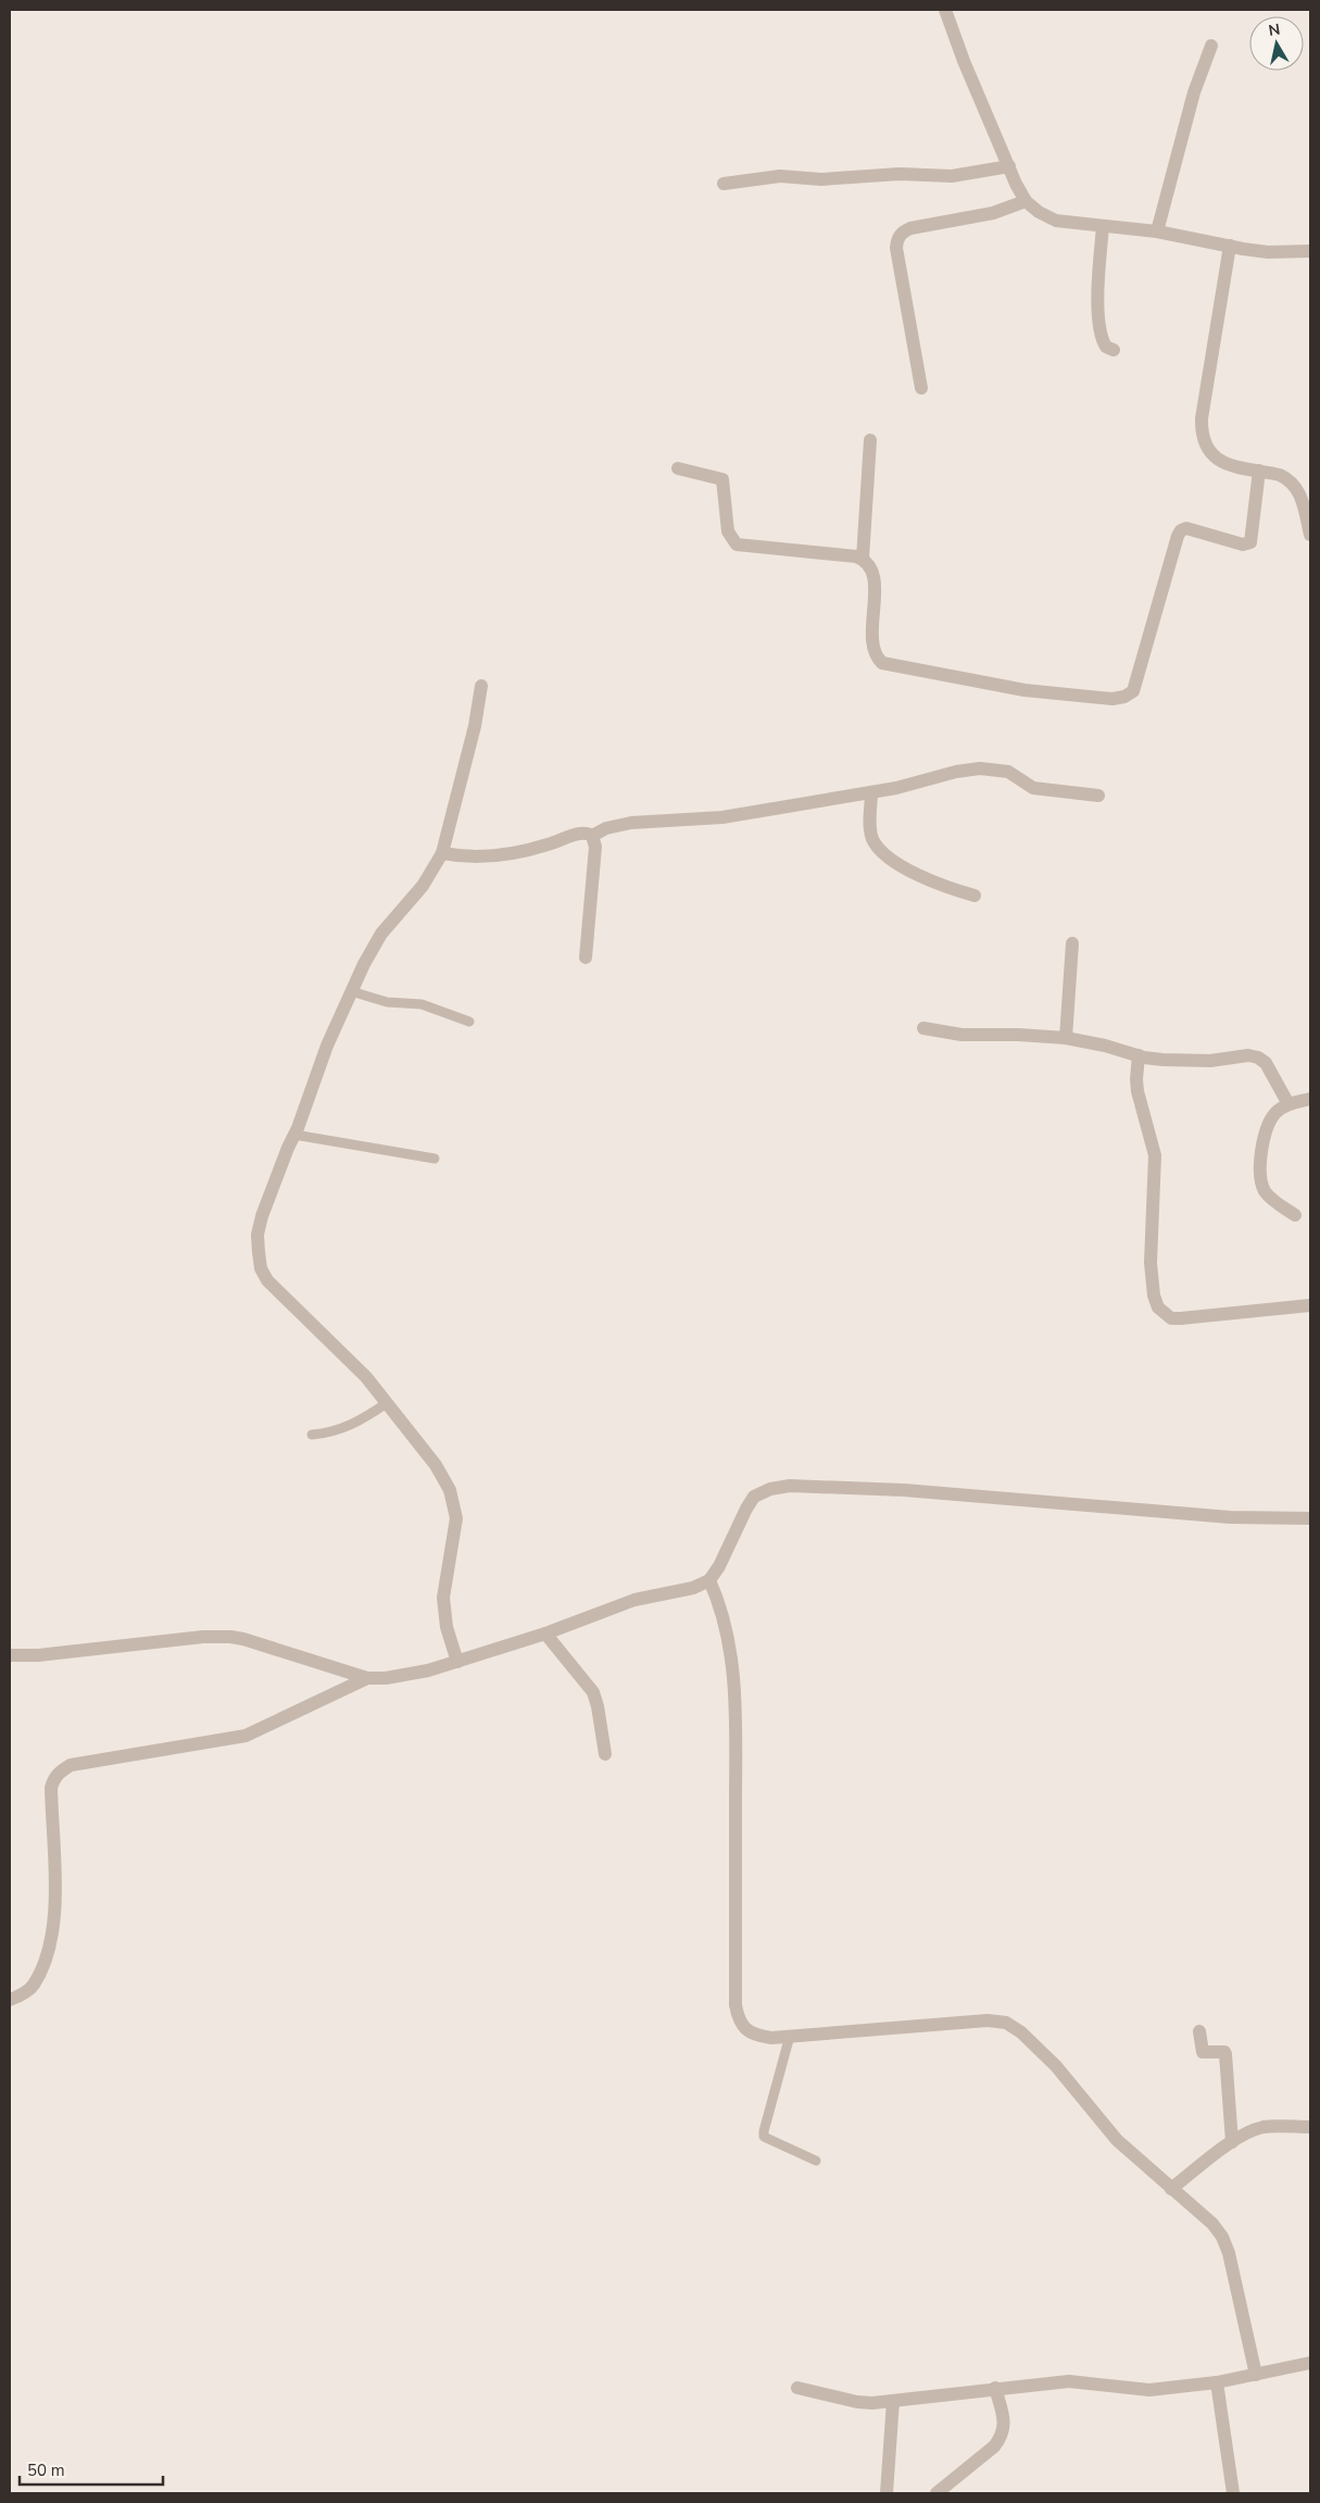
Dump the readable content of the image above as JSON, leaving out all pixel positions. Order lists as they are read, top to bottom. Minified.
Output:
{"scale_bar":"50 m","north":"top"}
